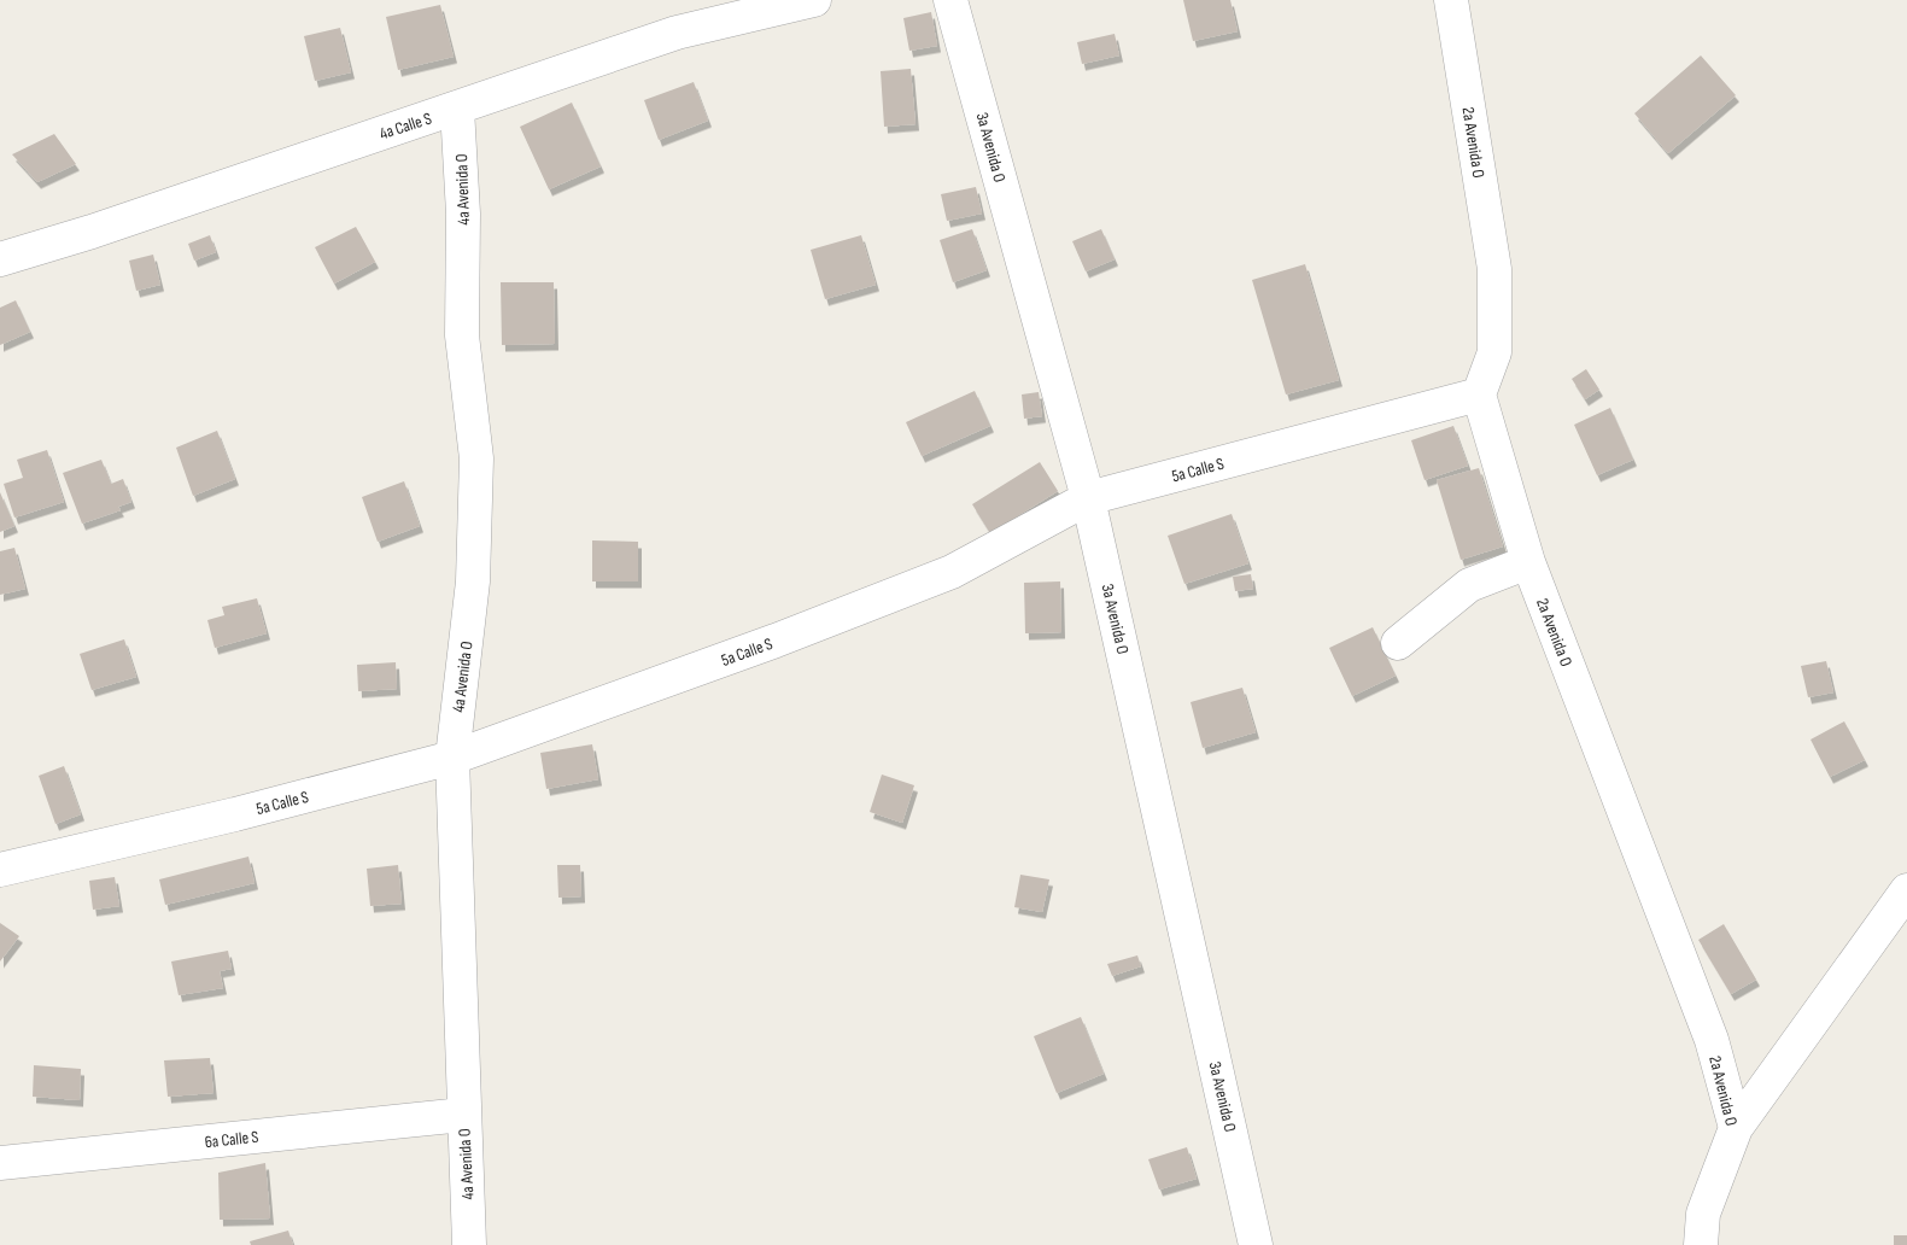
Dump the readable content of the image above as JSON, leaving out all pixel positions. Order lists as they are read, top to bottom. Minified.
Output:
{"streets":{"street":["4a Calle S","2a Avenida O","3a Avenida O","4a Avenida O","5a Calle S","6a Calle S"]},"crossings":[["4a Calle S","4a Avenida O"],["2a Avenida O","5a Calle S"],["3a Avenida O","5a Calle S"],["4a Avenida O","5a Calle S"],["4a Avenida O","6a Calle S"]]}
